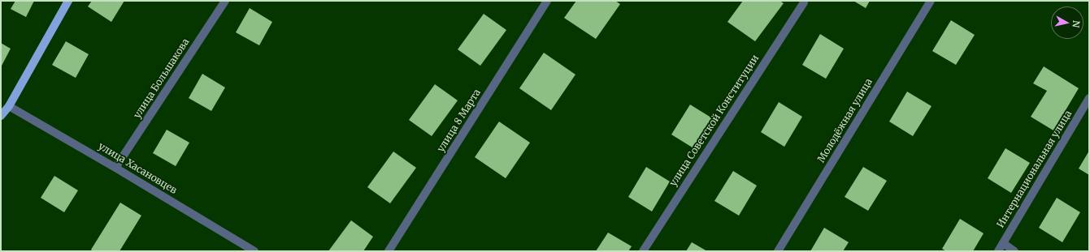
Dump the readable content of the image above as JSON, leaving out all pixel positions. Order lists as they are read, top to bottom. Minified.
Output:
{"streets":{"street":["улица Большакова","улица 8 Марта","улица Советской Конституции","Молодёжная улица","улица Хасановцев","Интернациональная улица"]},"crossings":[["улица Большакова","улица Хасановцев"]],"north":"right"}
